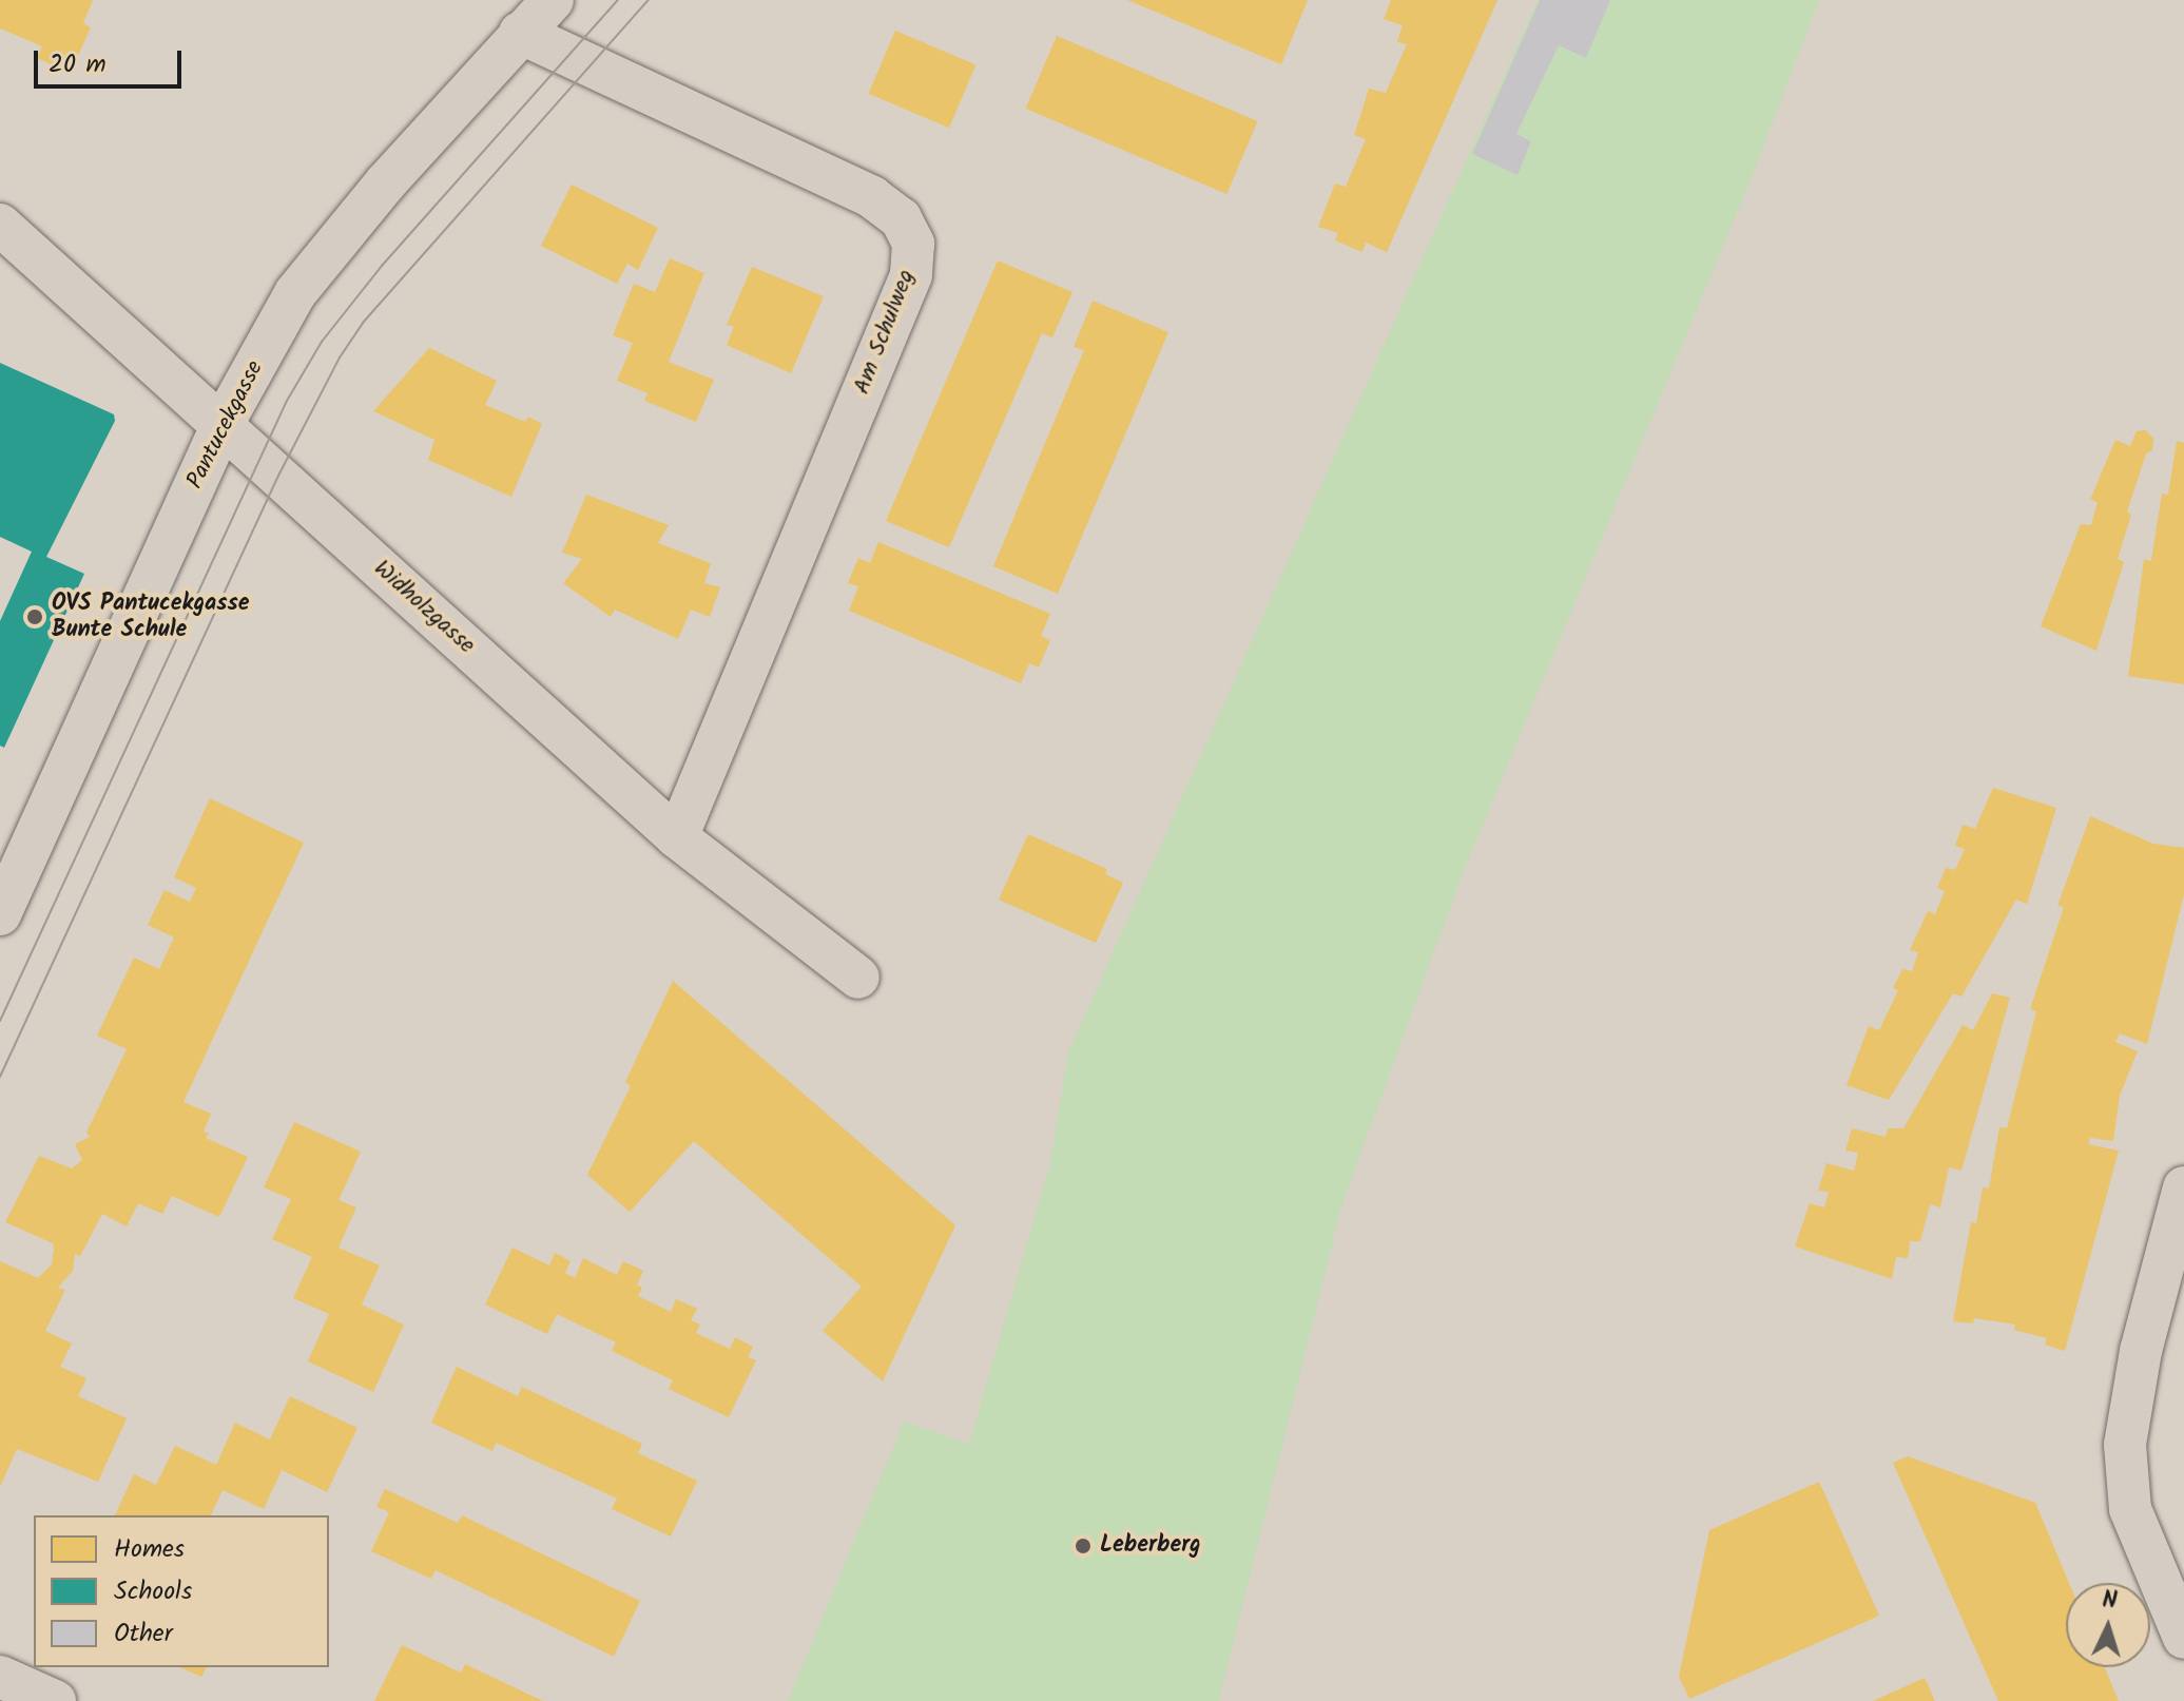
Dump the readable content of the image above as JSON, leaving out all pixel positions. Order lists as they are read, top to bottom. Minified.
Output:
{"streets":{"street":["Am Schulweg","Pantucekgasse","Widholzgasse"]},"crossings":[["Am Schulweg","Pantucekgasse"],["Am Schulweg","Widholzgasse"],["Pantucekgasse","Widholzgasse"]],"places":["OVS Pantucekgasse Bunte Schule","Leberberg"],"legend":["Homes","Schools","Other"],"scale_bar":"20 m","north":"top"}
